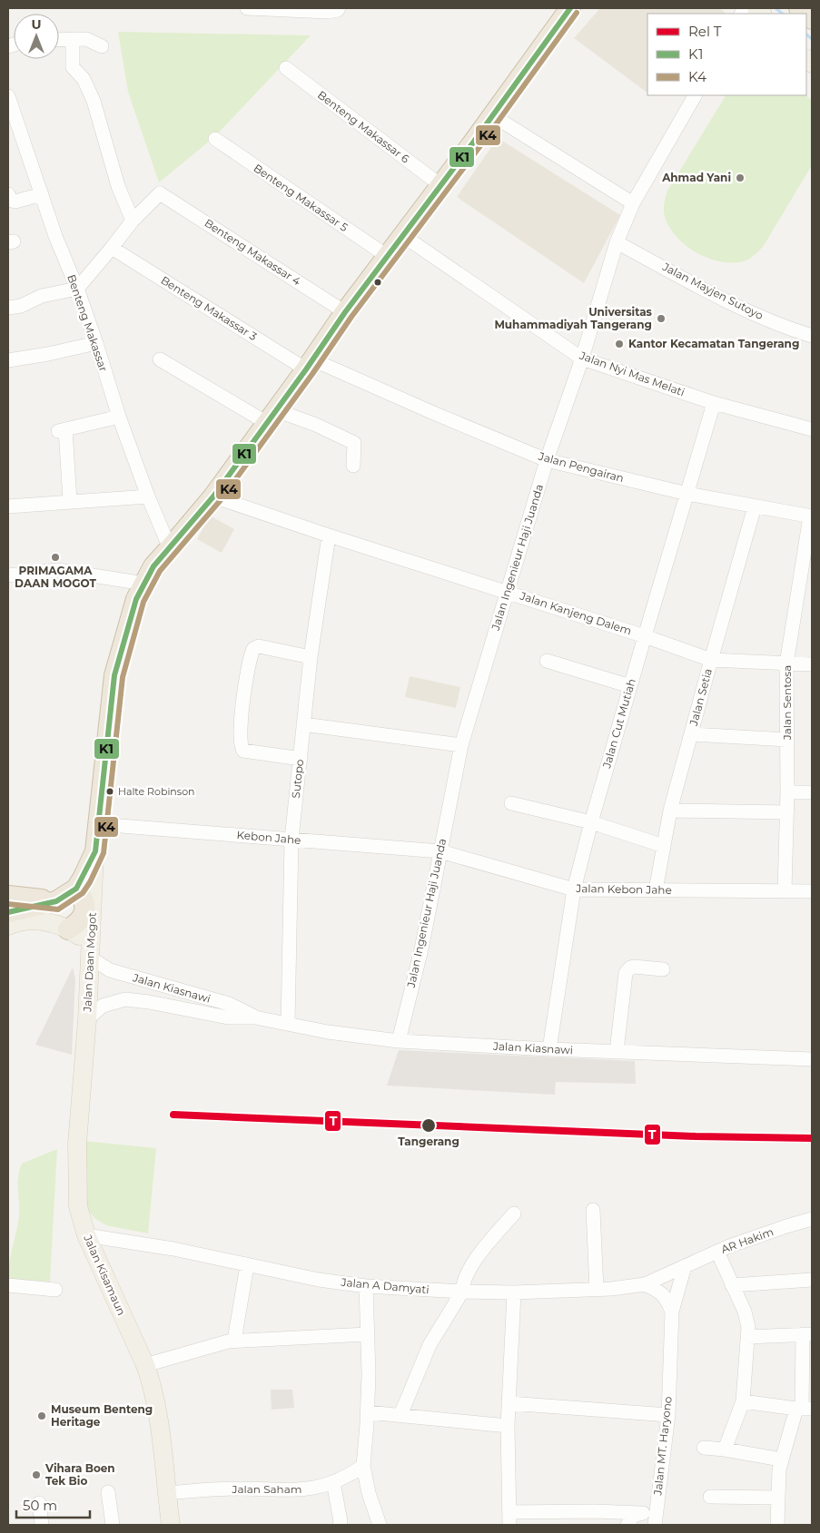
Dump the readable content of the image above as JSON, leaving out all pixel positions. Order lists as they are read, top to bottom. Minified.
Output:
{"streets":{"highway":["Jalan Daan Mogot"],"main road":["Jalan Kisamaun"],"street":["Benteng Makassar 6","Benteng Makassar 5","Benteng Makassar 4","Jalan Mayjen Sutoyo","Benteng Makassar 3","Benteng Makassar","Jalan Nyi Mas Melati","Jalan Pengairan","Jalan Ingenieur Haji Juanda","Jalan Kanjeng Dalem","Jalan Setia","Jalan Sentosa","Jalan Cut Mutiah","Sutopo","Kebon Jahe","Jalan Kebon Jahe","Jalan Kiasnawi","AR Hakim","Jalan A Damyati","Jalan MT. Haryono","Jalan Saham"]},"crossings":[["Benteng Makassar 6","Jalan Daan Mogot"],["Benteng Makassar 5","Jalan Daan Mogot"],["Benteng Makassar 4","Jalan Daan Mogot"],["Jalan Mayjen Sutoyo","Jalan Ingenieur Haji Juanda"],["Benteng Makassar 3","Jalan Pengairan"],["Benteng Makassar 3","Jalan Daan Mogot"],["Benteng Makassar","Jalan Daan Mogot"],["Jalan Nyi Mas Melati","Jalan Ingenieur Haji Juanda"],["Jalan Nyi Mas Melati","Jalan Cut Mutiah"],["Jalan Nyi Mas Melati","Jalan Daan Mogot"],["Jalan Pengairan","Jalan Ingenieur Haji Juanda"],["Jalan Pengairan","Jalan Setia"],["Jalan Pengairan","Jalan Sentosa"],["Jalan Pengairan","Jalan Cut Mutiah"],["Jalan Pengairan","Jalan Daan Mogot"],["Jalan Ingenieur Haji Juanda","Jalan Kanjeng Dalem"],["Jalan Ingenieur Haji Juanda","Kebon Jahe"],["Jalan Ingenieur Haji Juanda","Jalan Kebon Jahe"],["Jalan Ingenieur Haji Juanda","Jalan Kiasnawi"],["Jalan Kanjeng Dalem","Jalan Setia"],["Jalan Kanjeng Dalem","Jalan Sentosa"],["Jalan Kanjeng Dalem","Jalan Cut Mutiah"],["Jalan Kanjeng Dalem","Sutopo"],["Jalan Kanjeng Dalem","Jalan Daan Mogot"],["Jalan Setia","Jalan Kebon Jahe"],["Jalan Sentosa","Jalan Kebon Jahe"],["Jalan Cut Mutiah","Jalan Kebon Jahe"],["Jalan Cut Mutiah","Jalan Kiasnawi"],["Sutopo","Kebon Jahe"],["Sutopo","Jalan Kiasnawi"],["Kebon Jahe","Jalan Kebon Jahe"],["Kebon Jahe","Jalan Daan Mogot"],["Jalan Daan Mogot","Jalan Kiasnawi"],["Jalan Daan Mogot","Jalan Kisamaun"],["Jalan Kiasnawi","Jalan Kisamaun"],["AR Hakim","Jalan A Damyati"],["AR Hakim","Jalan MT. Haryono"],["Jalan Kisamaun","Jalan A Damyati"],["Jalan Kisamaun","Jalan Saham"],["Jalan A Damyati","Jalan MT. Haryono"]],"places":["Ahmad Yani","Universitas Muhammadiyah Tangerang","Kantor Kecamatan Tangerang","PRIMAGAMA DAAN MOGOT","Halte Robinson","Tangerang","Museum Benteng Heritage","Vihara Boen Tek Bio"],"lines":["transit line K1","transit line K4","rail line T"],"legend":["Rel T","K1","K4"],"scale_bar":"50 m","north":"top"}
